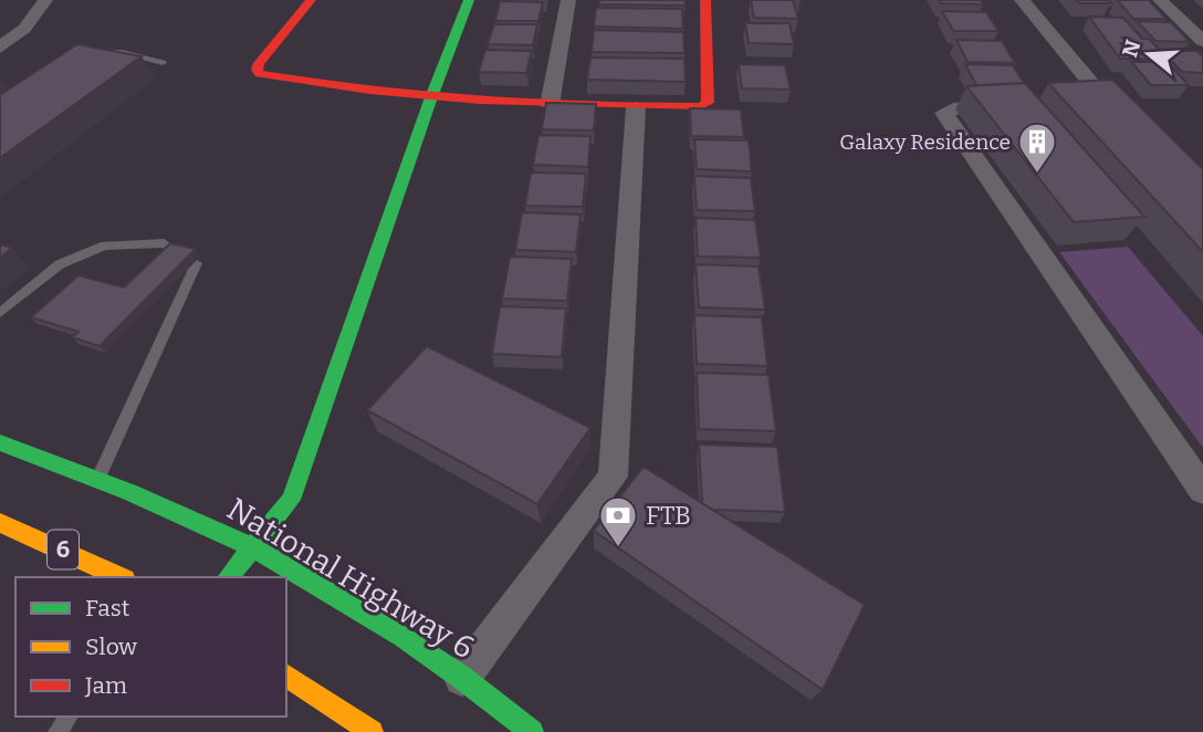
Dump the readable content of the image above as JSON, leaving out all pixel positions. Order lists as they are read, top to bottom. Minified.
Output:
{"streets":{"main road":["6","National Highway 6"]},"places":{"building":["Galaxy Residence"],"bank":["FTB"]},"legend":["Fast","Slow","Jam"],"north":"left"}
